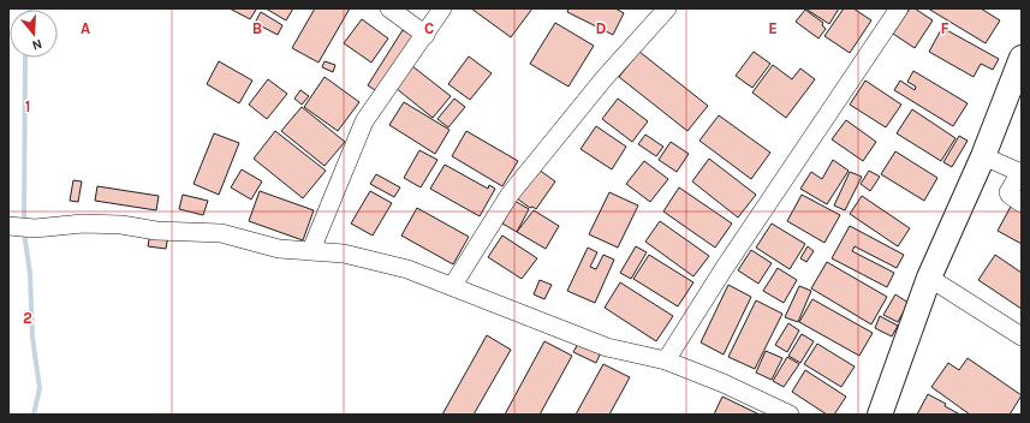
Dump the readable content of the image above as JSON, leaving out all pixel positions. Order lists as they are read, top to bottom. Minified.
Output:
{"north":"bottom","grid":{"columns":["A","B","C","D","E","F"],"rows":["1","2"]}}
